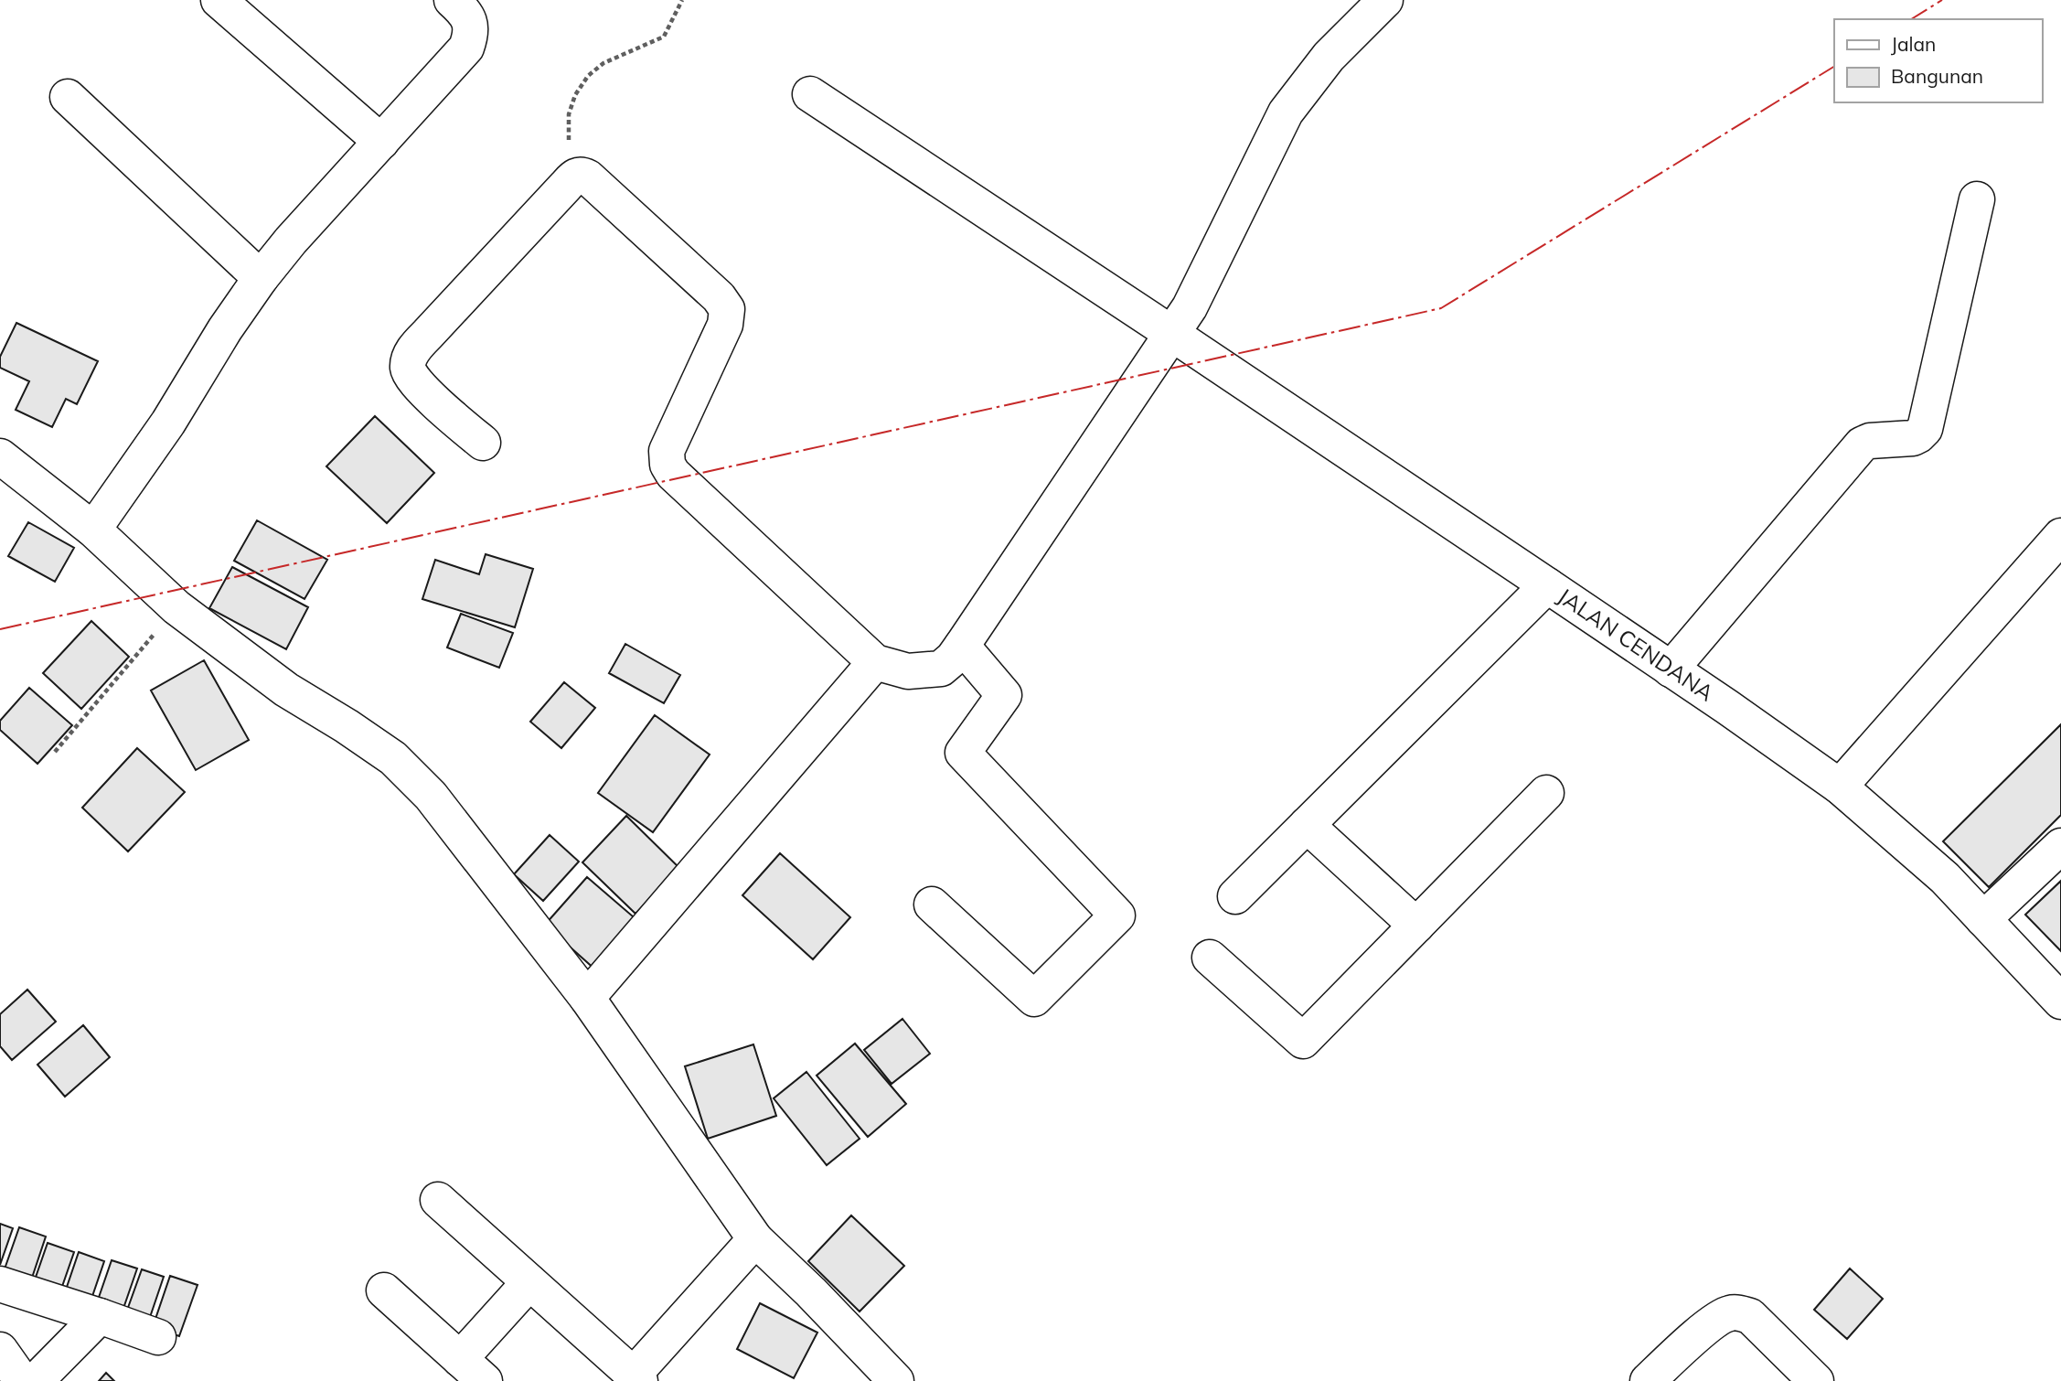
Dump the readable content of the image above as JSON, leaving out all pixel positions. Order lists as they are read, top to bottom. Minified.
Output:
{"streets":{"street":["JALAN CENDANA"]},"legend":["Jalan","Bangunan"]}
